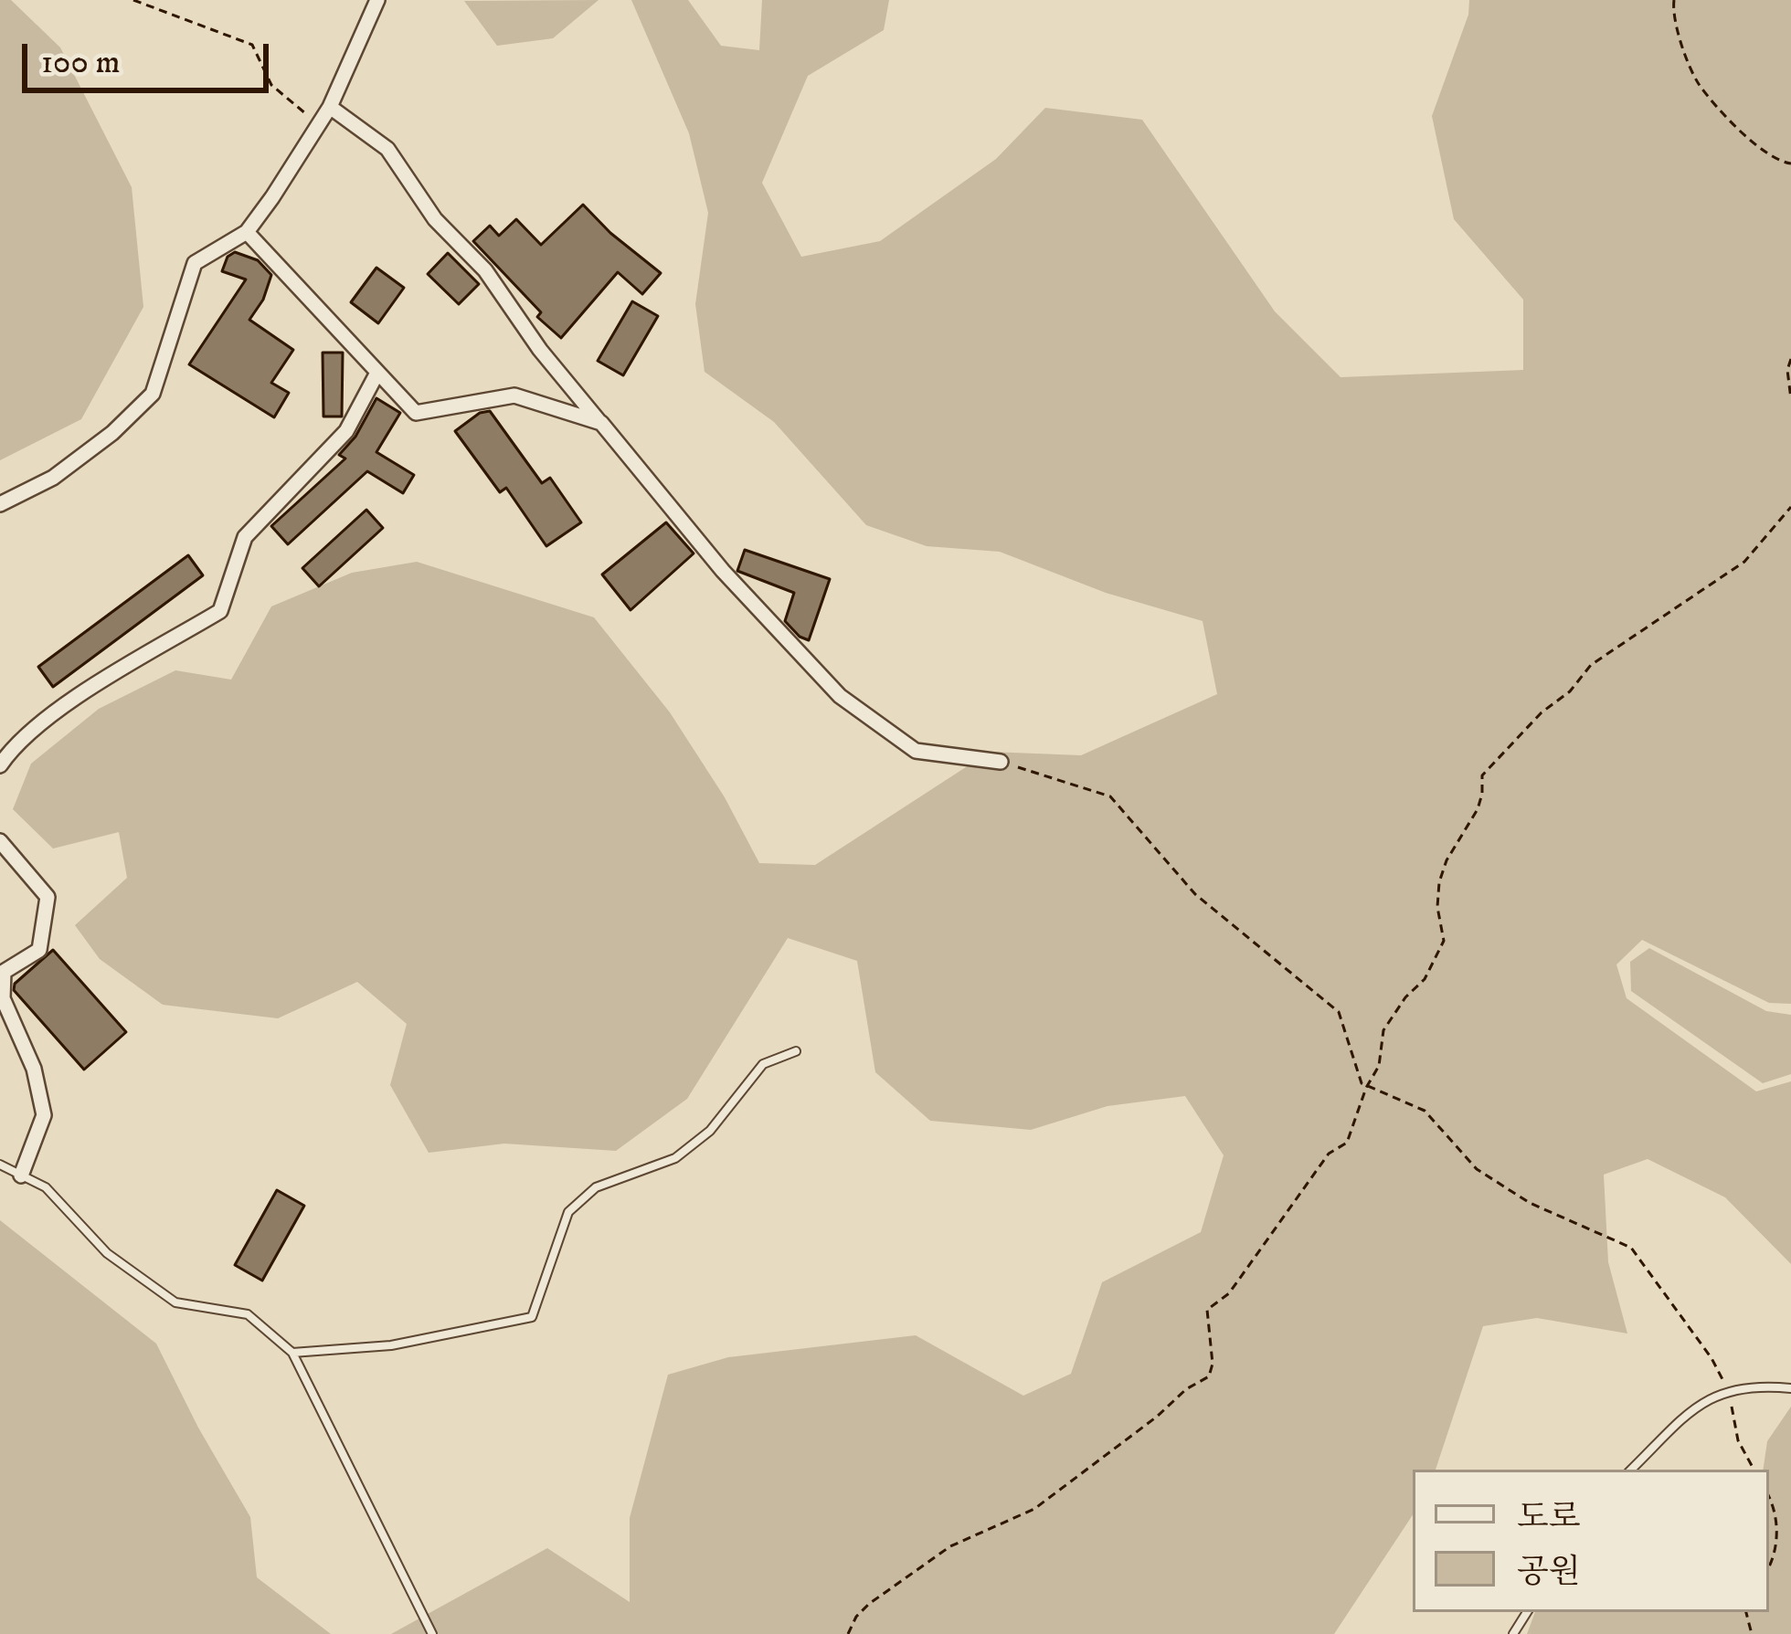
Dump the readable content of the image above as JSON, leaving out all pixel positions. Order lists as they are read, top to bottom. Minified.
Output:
{"legend":["도로","공원"],"scale_bar":"100 m"}
